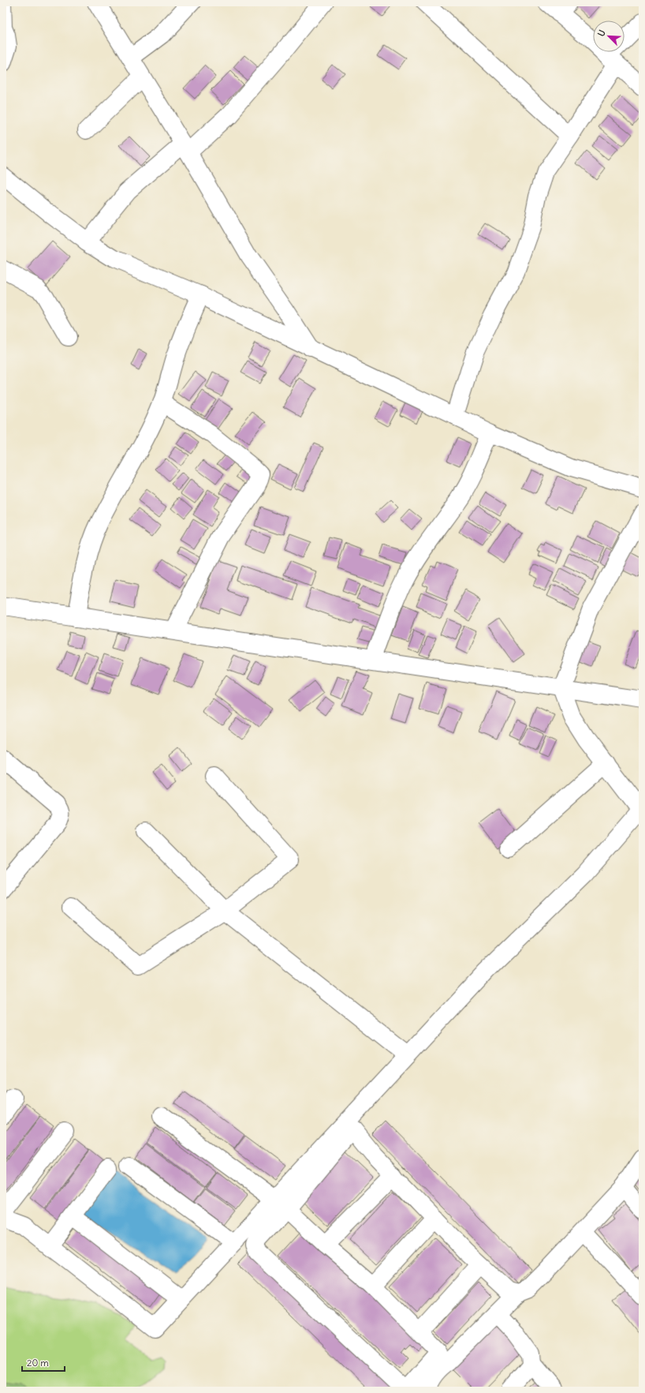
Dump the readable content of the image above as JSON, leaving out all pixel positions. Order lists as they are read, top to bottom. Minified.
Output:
{"scale_bar":"20 m","north":"top left"}
